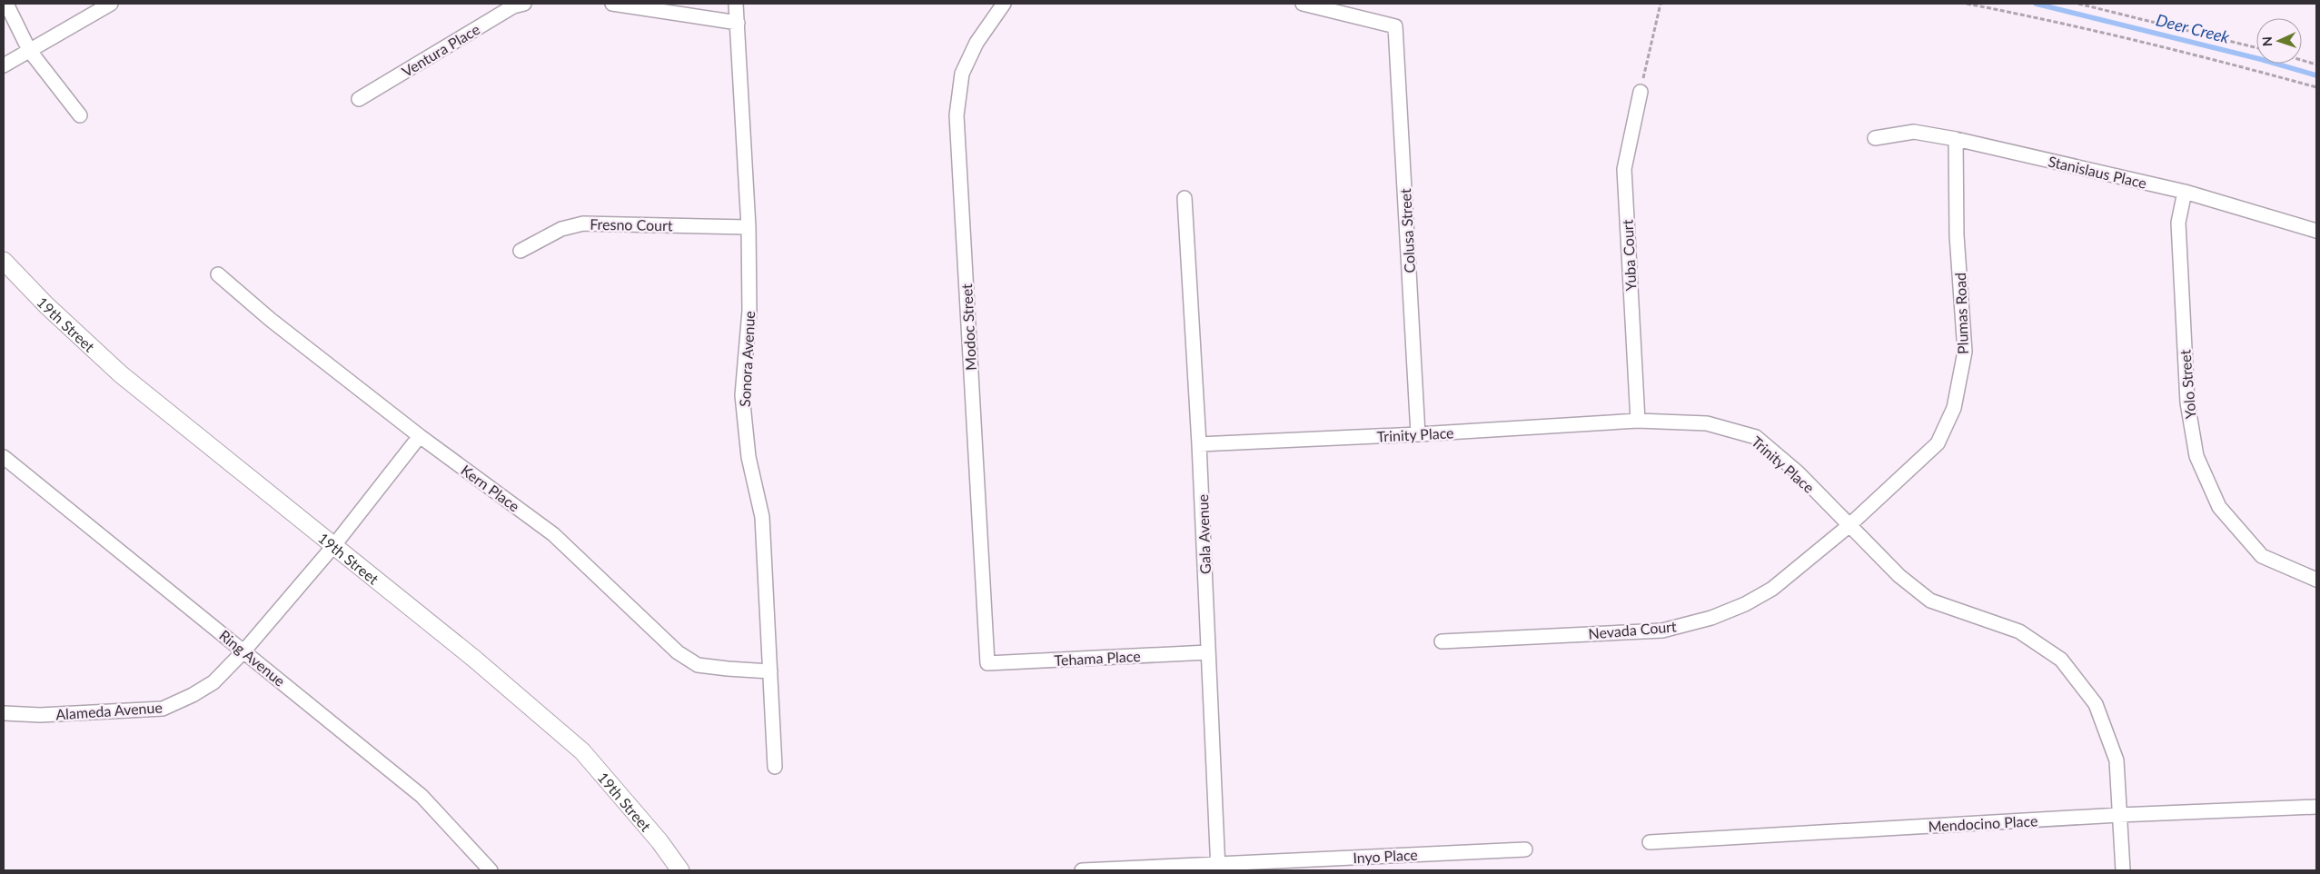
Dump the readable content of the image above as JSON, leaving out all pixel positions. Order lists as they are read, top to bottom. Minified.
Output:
{"streets":{"street":["Ventura Place","Stanislaus Place","Fresno Court","Colusa Street","Yuba Court","Plumas Road","19th Street","Modoc Street","Sonora Avenue","Yolo Street","Trinity Place","Kern Place","Gala Avenue","Nevada Court","Ring Avenue","Tehama Place","Alameda Avenue","Mendocino Place","Inyo Place"]},"crossings":[["Stanislaus Place","Plumas Road"],["Stanislaus Place","Yolo Street"],["Fresno Court","Sonora Avenue"],["Colusa Street","Trinity Place"],["Yuba Court","Trinity Place"],["Plumas Road","Trinity Place"],["Plumas Road","Nevada Court"],["19th Street","Alameda Avenue"],["Modoc Street","Tehama Place"],["Sonora Avenue","Kern Place"],["Trinity Place","Gala Avenue"],["Trinity Place","Nevada Court"],["Trinity Place","Mendocino Place"],["Kern Place","Alameda Avenue"],["Gala Avenue","Tehama Place"],["Gala Avenue","Inyo Place"],["Ring Avenue","Alameda Avenue"]],"water":["Deer Creek"],"north":"left"}
